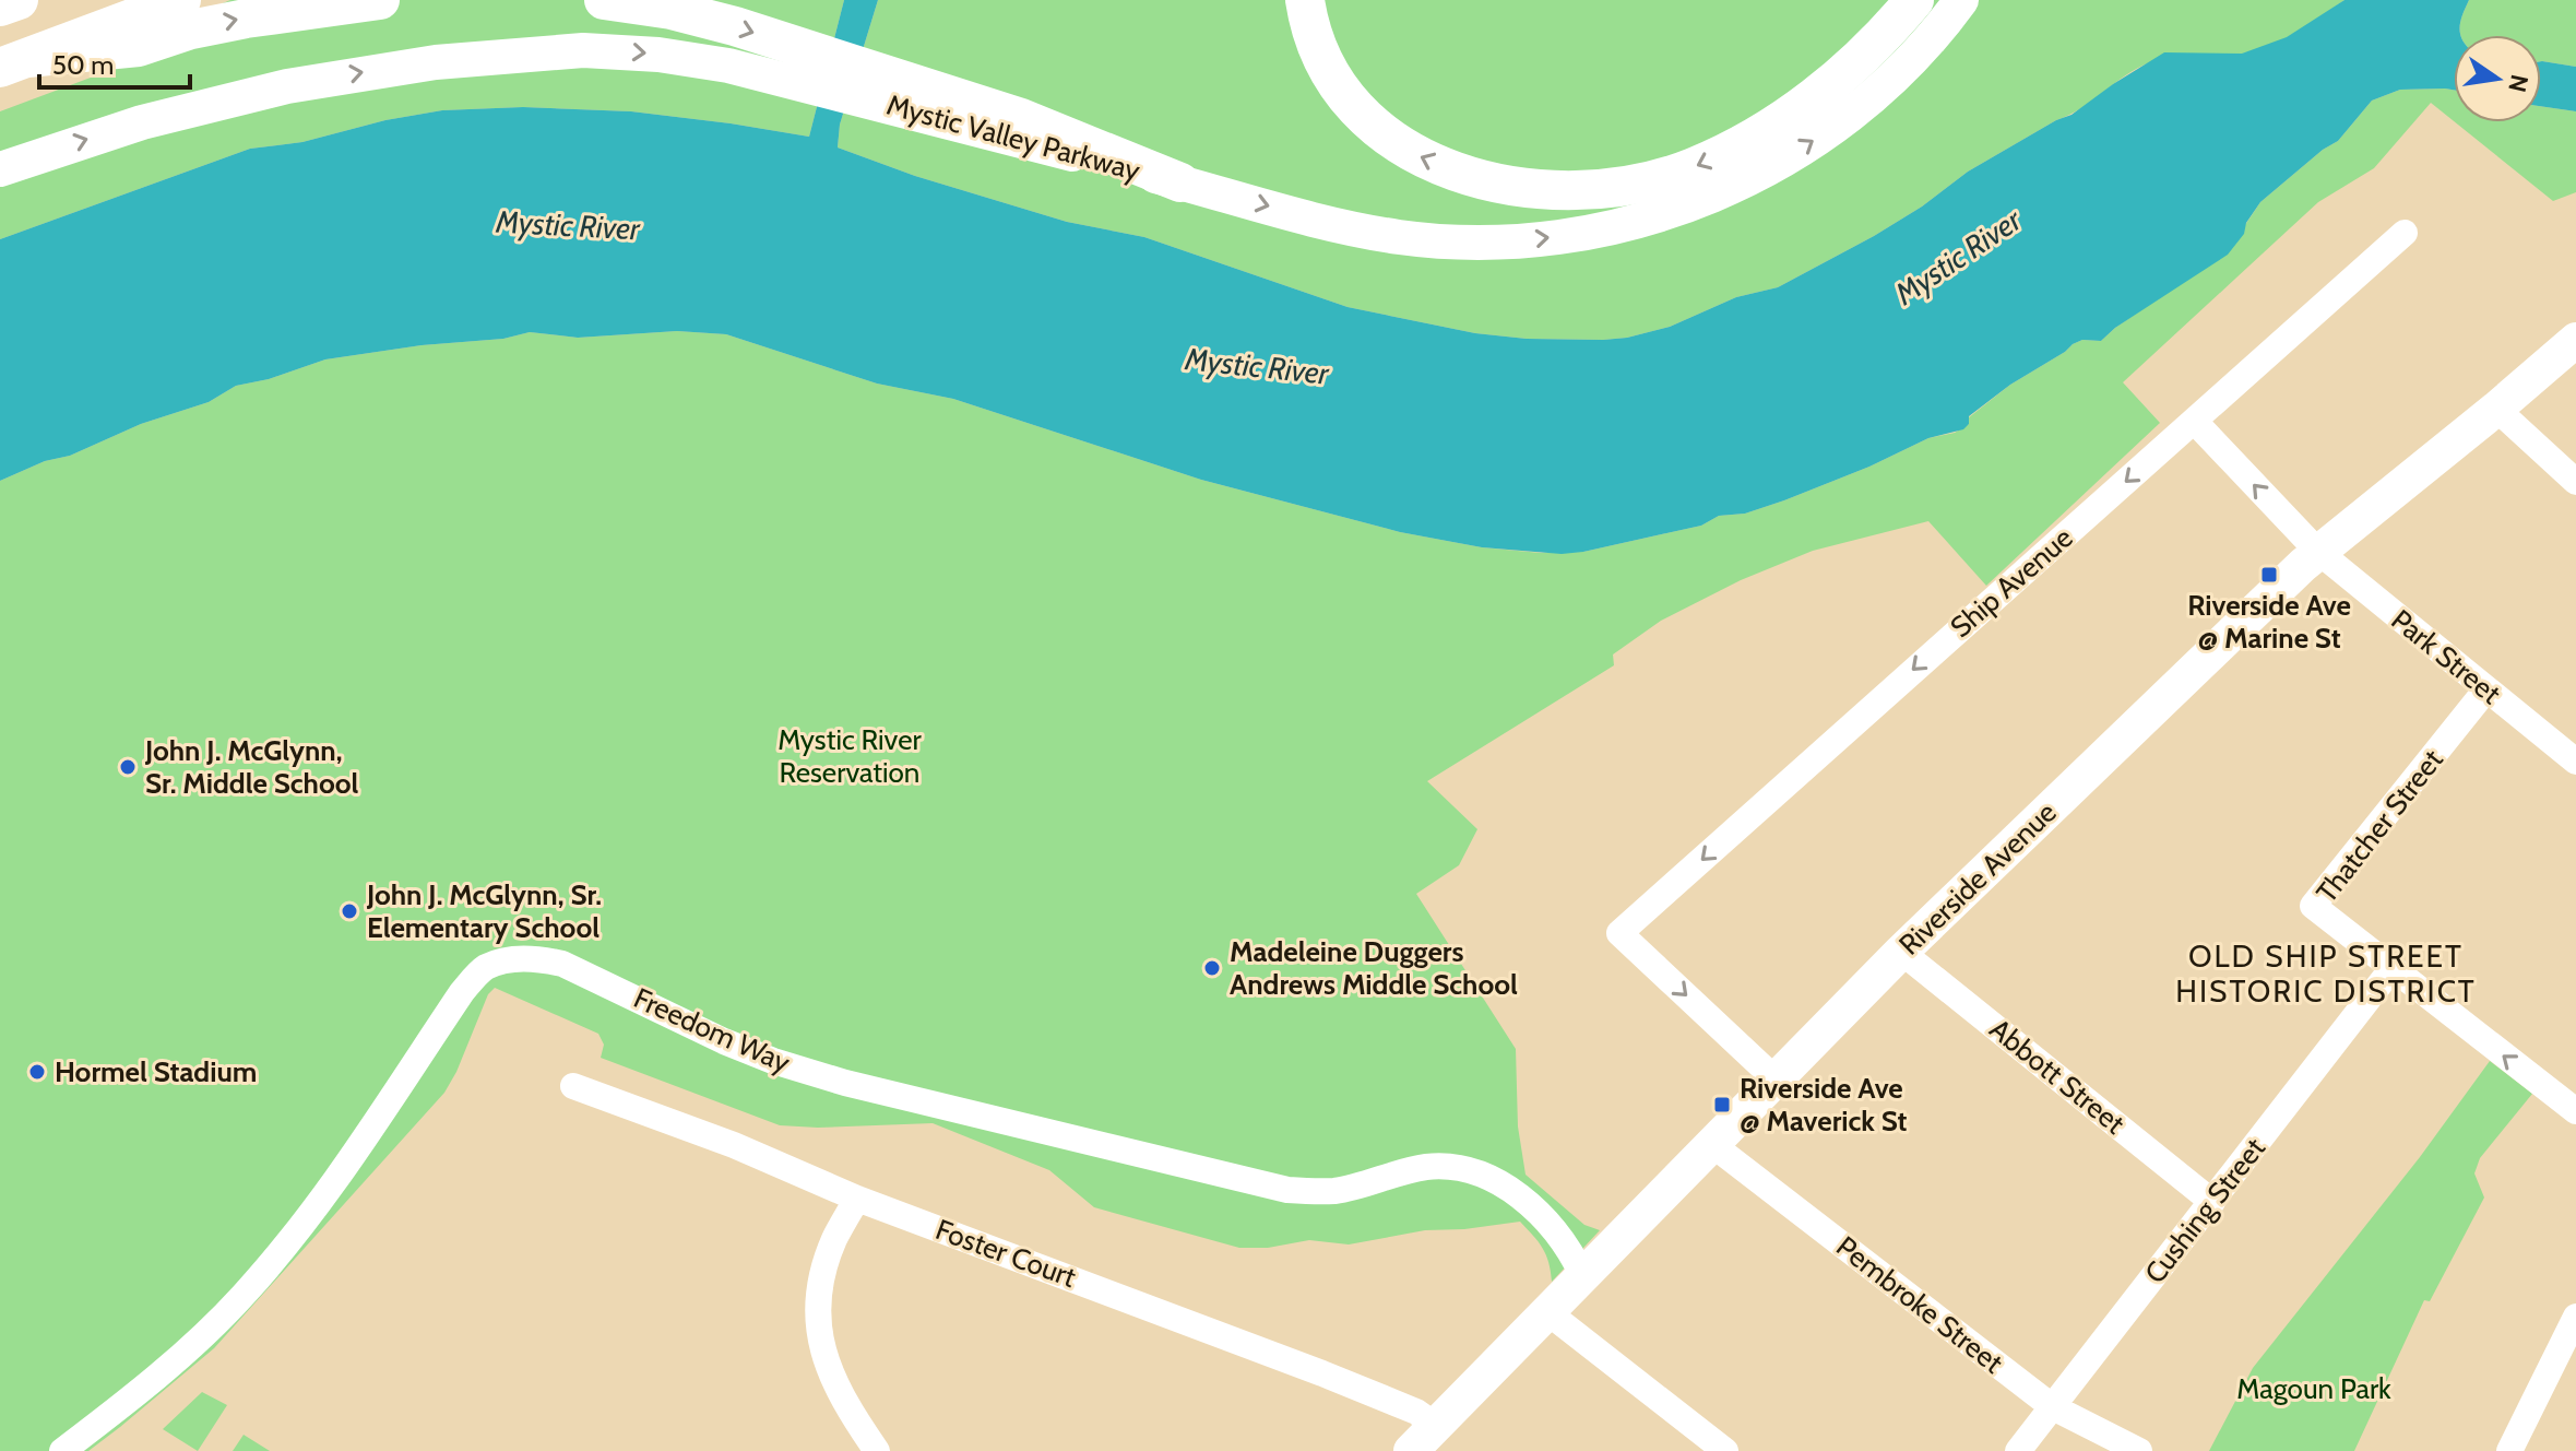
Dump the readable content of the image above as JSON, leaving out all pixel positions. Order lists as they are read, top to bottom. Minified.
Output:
{"streets":{"main road":["Mystic Valley Parkway","Riverside Avenue"],"street":["Ship Avenue","Park Street","Thatcher Street","Freedom Way","Abbott Street","Cushing Street","Foster Court","Pembroke Street"]},"crossings":[["Ship Avenue","Park Street"],["Ship Avenue","Riverside Avenue"],["Park Street","Thatcher Street"],["Park Street","Riverside Avenue"],["Thatcher Street","Cushing Street"],["Riverside Avenue","Freedom Way"],["Riverside Avenue","Abbott Street"],["Riverside Avenue","Foster Court"],["Riverside Avenue","Pembroke Street"],["Abbott Street","Cushing Street"],["Cushing Street","Pembroke Street"]],"one_way":["Mystic Valley Parkway","Thatcher Street"],"districts":["OLD SHIP STREET HISTORIC DISTRICT"],"water":["Mystic River"],"parks":["Mystic River Reservation","Magoun Park"],"places":{"transit":["Riverside Ave @ Marine St","Riverside Ave @ Maverick St"],"other":["John J. McGlynn, Sr. Middle School","John J. McGlynn, Sr. Elementary School","Madeleine Duggers Andrews Middle School","Hormel Stadium"]},"scale_bar":"50 m","north":"right"}
